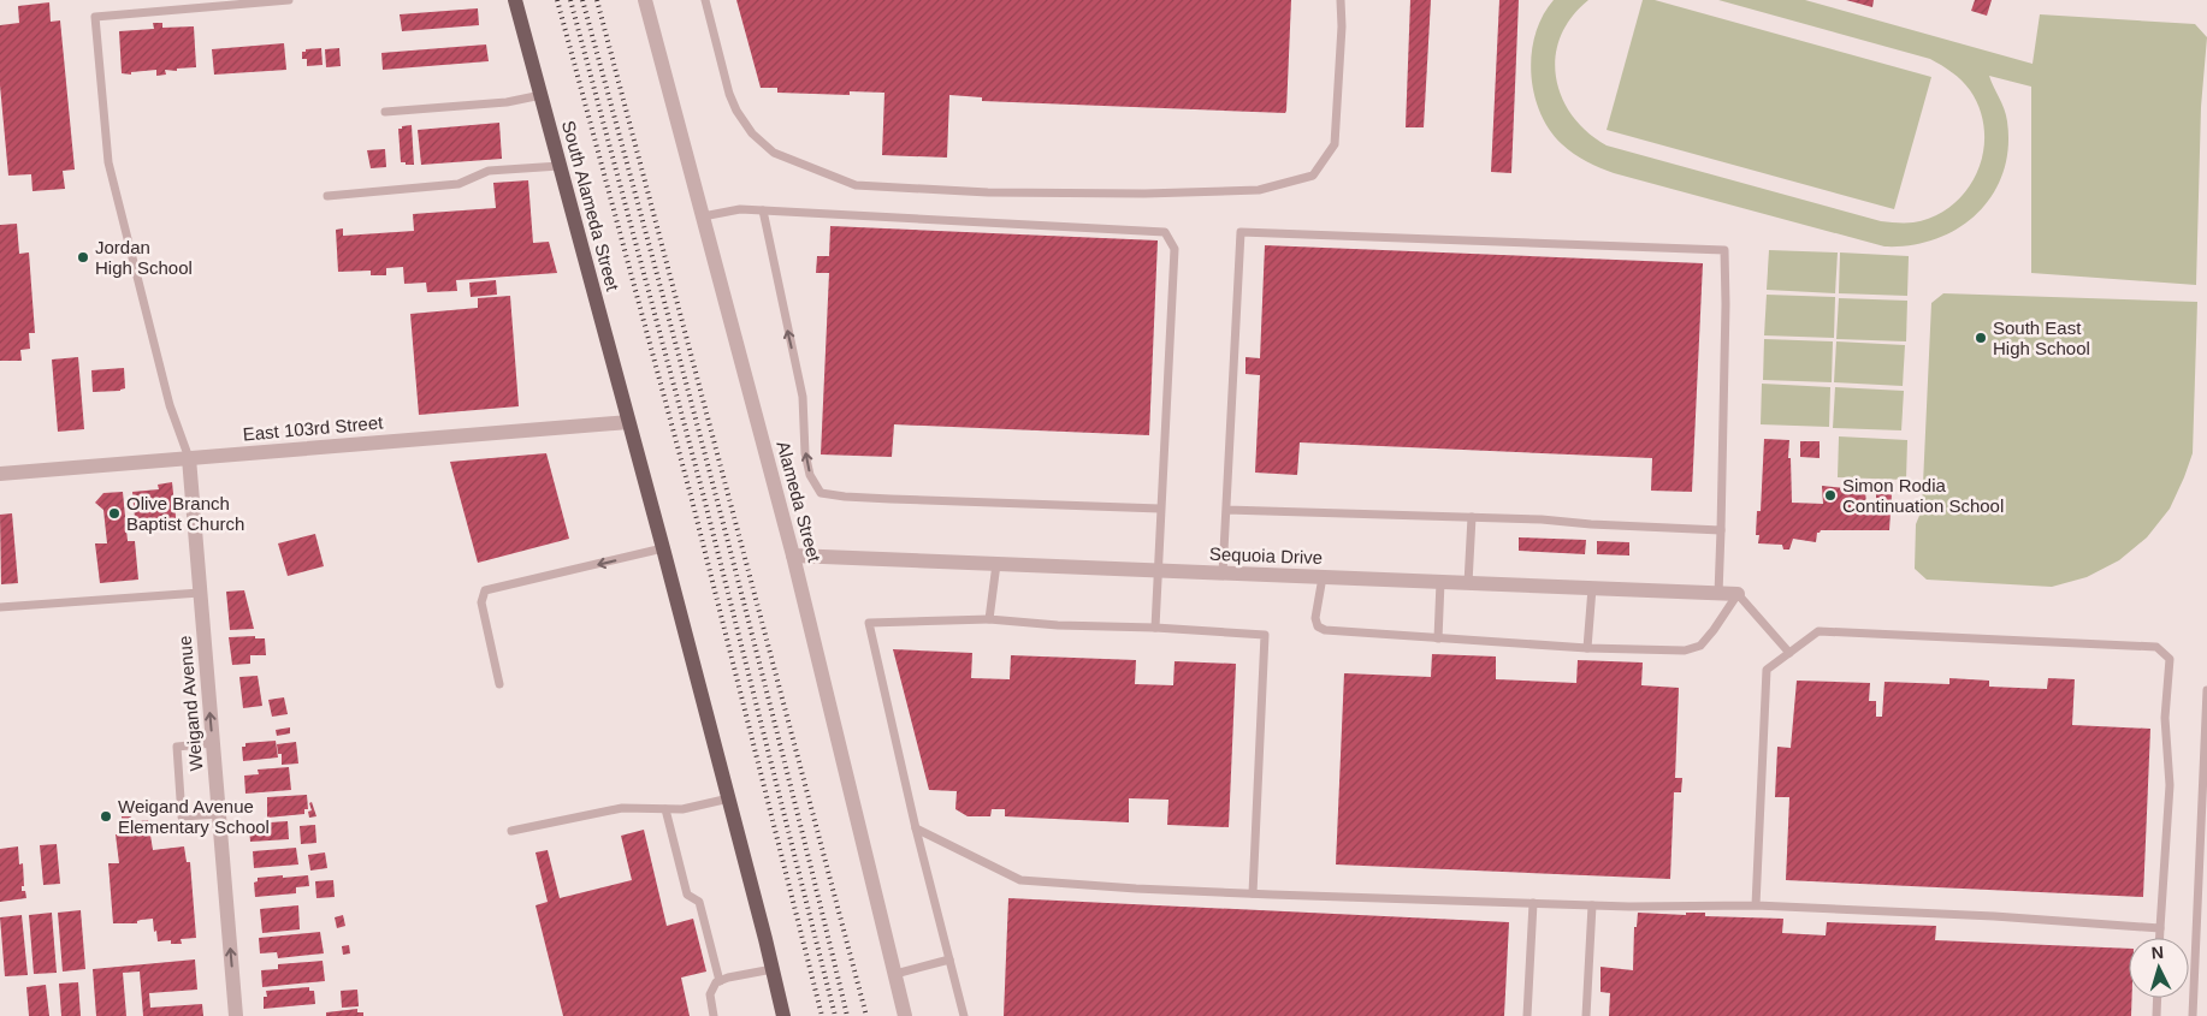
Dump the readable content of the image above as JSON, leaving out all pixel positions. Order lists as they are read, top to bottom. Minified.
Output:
{"streets":{"main road":["South Alameda Street"],"street":["East 103rd Street","Alameda Street","Sequoia Drive","Weigand Avenue"]},"crossings":[["South Alameda Street","East 103rd Street"],["East 103rd Street","Weigand Avenue"],["Alameda Street","Sequoia Drive"]],"one_way":["Weigand Avenue"],"places":["Jordan High School","South East High School","Simon Rodia Continuation School","Olive Branch Baptist Church","Weigand Avenue Elementary School"],"north":"top"}
